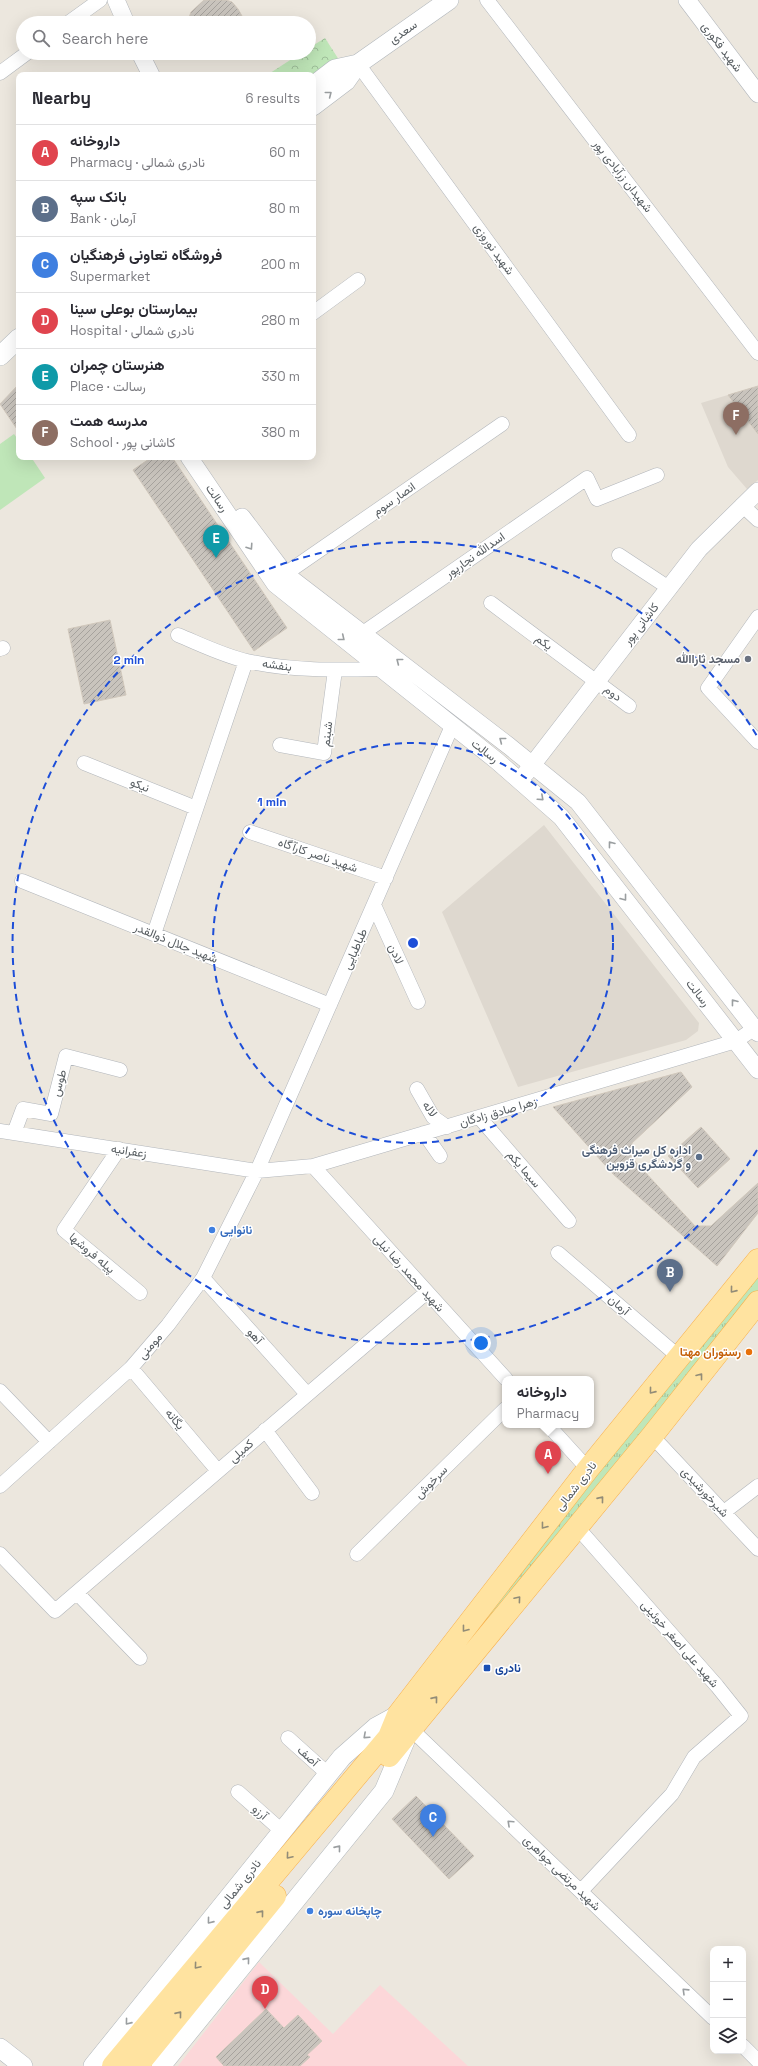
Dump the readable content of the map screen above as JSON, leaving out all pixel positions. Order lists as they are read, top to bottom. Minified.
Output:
{"streets":{"main road":["سعدی","نادری شمالی"],"street":["شهید فکوری","شهیدان زرآبادی پور","شهید نوروزی","رسالت","انصار سوم","اسدالله نجارپور","کاشانی پور","یکم","بنفشه","دوم","شبنم","نیکو","شهید ناصر کارآگاه","شهید جلال ذوالقدر","طباطبایی","لادن","طوس","لاله","زهرا صادق زادگان","زعفرانیه","سیما یکم","پیله فروشها","شهید محمد رضا نیلی","آرمان","آهو","مومنی","یگانه","کمیلی","سرخوش","شیرخورشیدی","شهید علی اصغر خوئینی","آصف","آرزو","شهید مرتضی جواهری"]},"crossings":[["سعدی","شهید نوروزی"],["رسالت","انصار سوم"],["رسالت","اسدالله نجارپور"],["رسالت","کاشانی پور"],["رسالت","بنفشه"],["رسالت","طباطبایی"],["رسالت","زهرا صادق زادگان"],["کاشانی پور","یکم"],["کاشانی پور","دوم"],["یکم","دوم"],["بنفشه","شبنم"],["شهید ناصر کارآگاه","طباطبایی"],["شهید جلال ذوالقدر","طباطبایی"],["طباطبایی","لادن"],["طباطبایی","زهرا صادق زادگان"],["طباطبایی","زعفرانیه"],["طباطبایی","مومنی"],["طوس","زعفرانیه"],["لاله","زهرا صادق زادگان"],["زهرا صادق زادگان","زعفرانیه"],["زهرا صادق زادگان","سیما یکم"],["زهرا صادق زادگان","شهید محمد رضا نیلی"],["زهرا صادق زادگان","مومنی"],["زعفرانیه","پیله فروشها"],["زعفرانیه","مومنی"],["شهید محمد رضا نیلی","کمیلی"],["آرمان","نادری شمالی"],["آهو","مومنی"],["آهو","کمیلی"],["مومنی","یگانه"],["یگانه","کمیلی"],["نادری شمالی","شیرخورشیدی"],["نادری شمالی","شهید علی اصغر خوئینی"],["نادری شمالی","آصف"],["نادری شمالی","آرزو"],["نادری شمالی","شهید مرتضی جواهری"],["شهید علی اصغر خوئینی","شهید مرتضی جواهری"]],"one_way":["شهید مرتضی جواهری"],"places":{"other":["مسجد ثاراالله","اداره کل میراث فرهنگی و گردشگری قزوین","نانوایی","رستوران مهتا","چاپخانه سوره"],"transit":["نادری"]},"page":{"search":"Search here","heading":["Nearby","6 results"],"list":[{"mark":"A","name":"داروخانه","note":"Pharmacy · نادری شمالی","value":"60 m"},{"mark":"B","name":"بانک سپه","note":"Bank · آرمان","value":"80 m"},{"mark":"C","name":"فروشگاه تعاونی فرهنگیان","note":"Supermarket","value":"200 m"},{"mark":"D","name":"بیمارستان بوعلی سینا","note":"Hospital · نادری شمالی","value":"280 m"},{"mark":"E","name":"هنرستان چمران","note":"Place · رسالت","value":"330 m"},{"mark":"F","name":"مدرسه همت","note":"School · کاشانی پور","value":"380 m"}],"pins":["F","E","B","A","C","D"],"popup":["داروخانه","Pharmacy"],"map_buttons":["+","−"]},"rings":["2 min","1 min"]}
